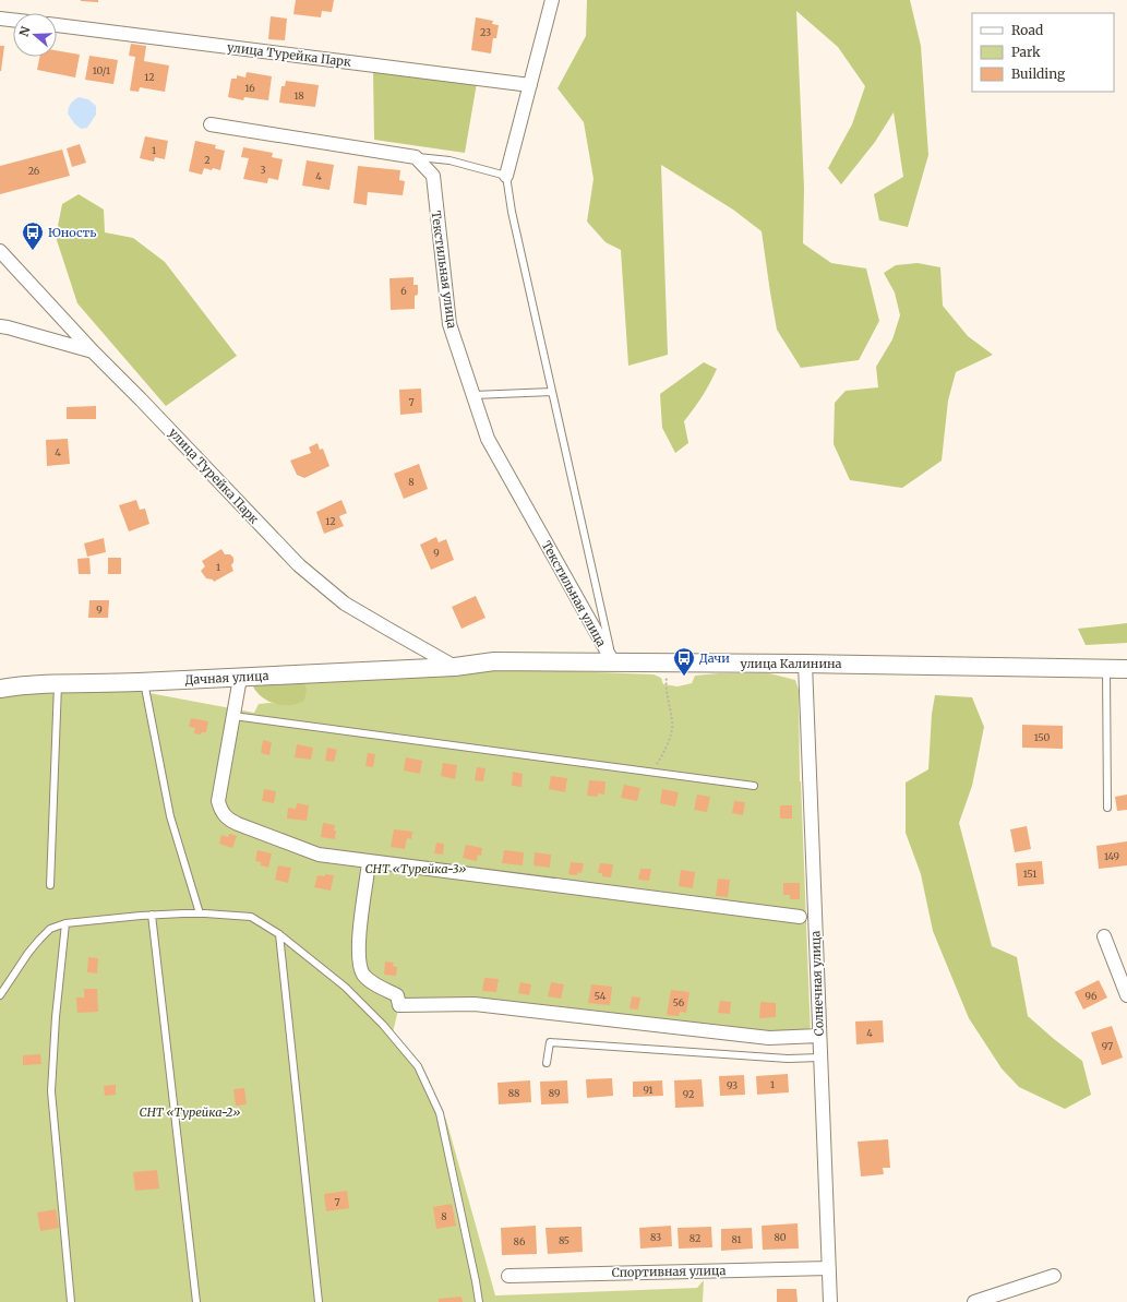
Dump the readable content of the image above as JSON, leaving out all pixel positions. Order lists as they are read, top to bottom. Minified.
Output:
{"streets":{"street":["улица Турейка Парк","Текстильная улица","улица Калинина","Дачная улица","Солнечная улица","Спортивная улица"]},"crossings":[["улица Турейка Парк","улица Калинина"],["улица Турейка Парк","Дачная улица"],["Текстильная улица","улица Калинина"],["улица Калинина","Дачная улица"],["улица Калинина","Солнечная улица"],["Солнечная улица","Спортивная улица"]],"parks":["СНТ «Турейка-3»","СНТ «Турейка-2»"],"places":{"bus stop":["Юность","Дачи"]},"house_numbers":["23","10/1","12","16","18","1","2","3","26","4","6","7","4","8","12","9","1","9","150","149","151","54","96","56","4","97","1","93","91","88","89","92","7","8","83","80","82","81","85","86"],"legend":["Road","Park","Building"],"north":"left"}
